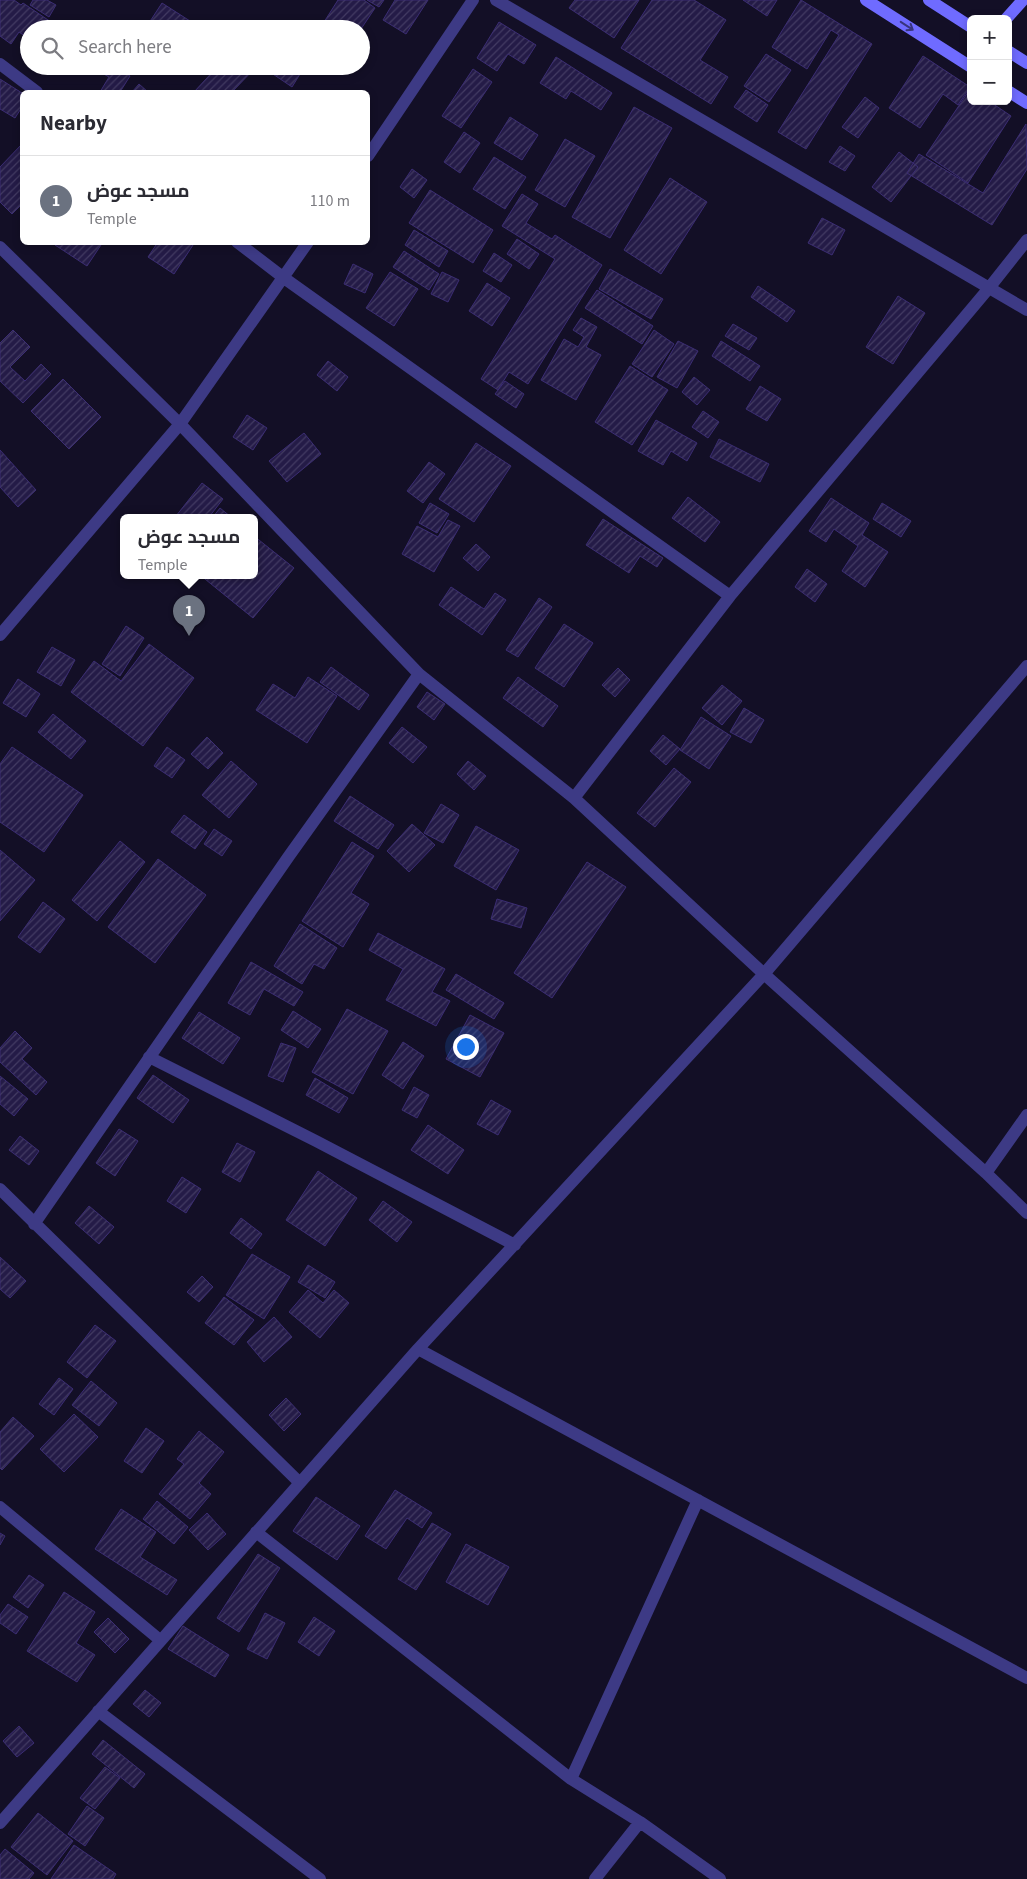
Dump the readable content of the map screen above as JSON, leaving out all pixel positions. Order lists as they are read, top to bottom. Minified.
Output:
{"page":{"map_buttons":["+","−"],"search":"Search here","heading":"Nearby","list":[{"mark":"1","name":"مسجد عوض","note":"Temple","value":"110 m"}],"popup":["مسجد عوض","Temple"],"pins":"1"}}
